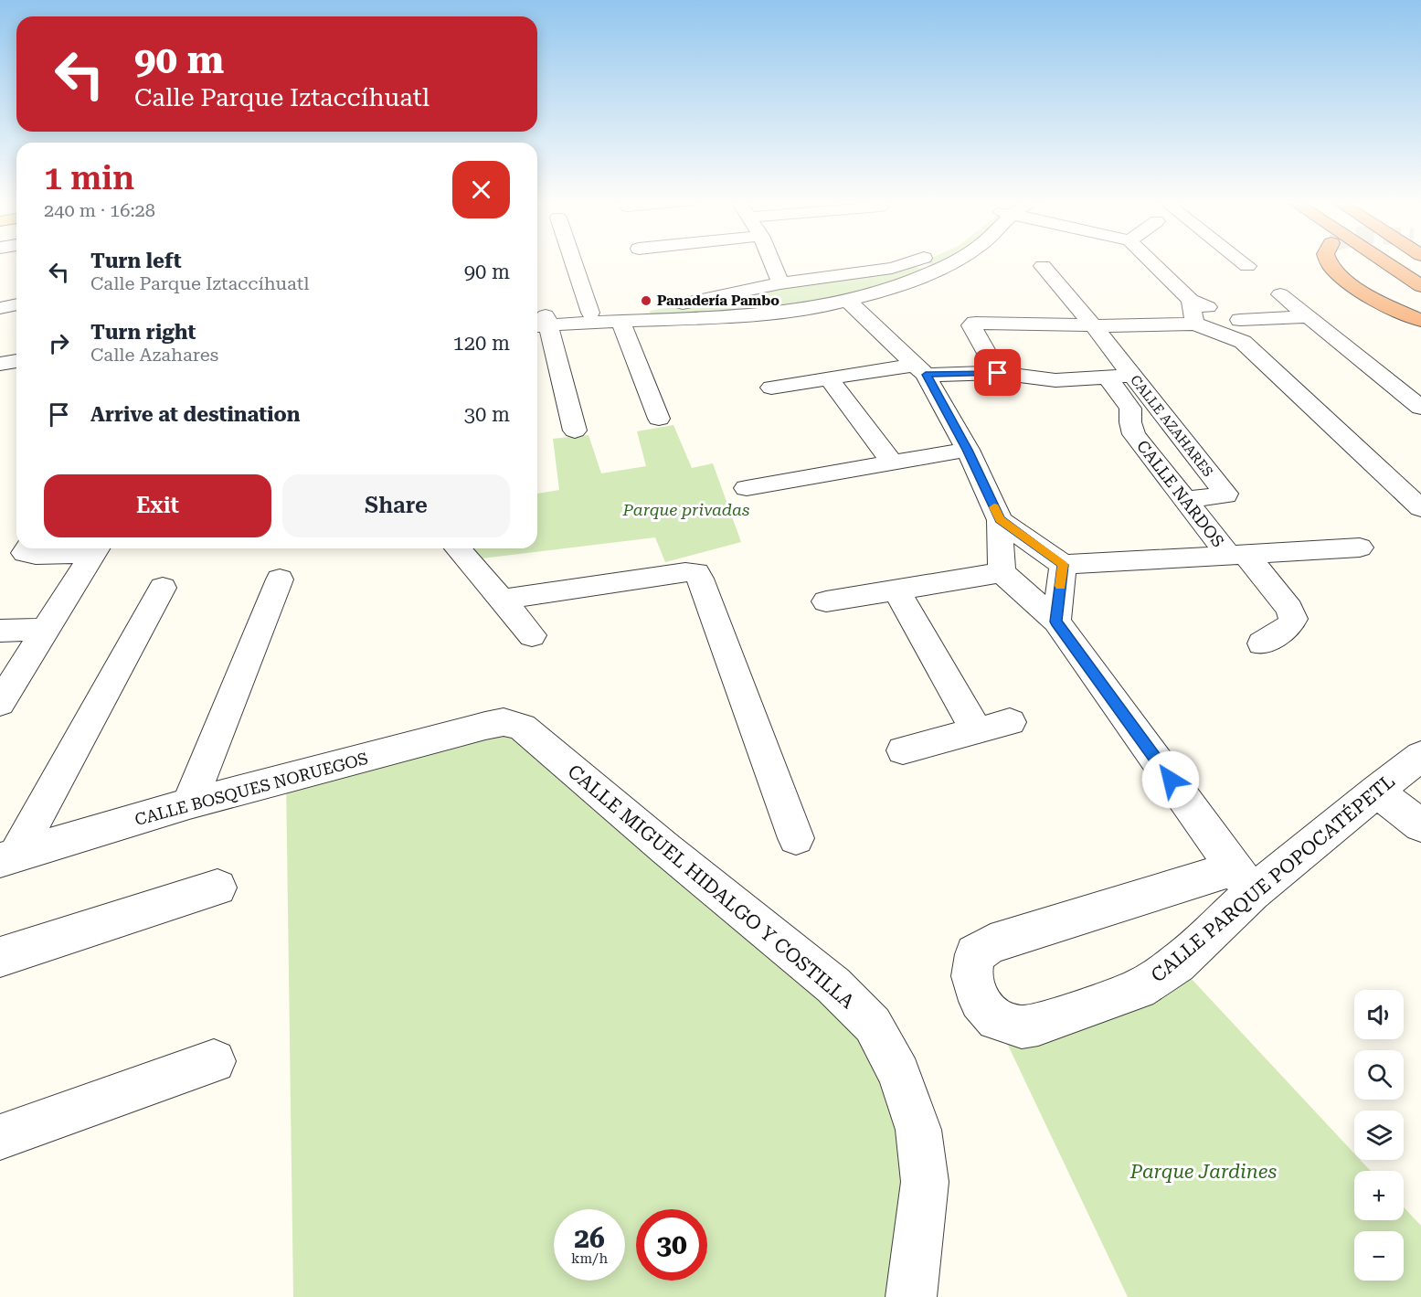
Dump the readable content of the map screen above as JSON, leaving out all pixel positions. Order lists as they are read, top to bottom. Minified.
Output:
{"streets":{"street":["CALLE AZAHARES","CALLE NARDOS","CALLE BOSQUES NORUEGOS","CALLE PARQUE POPOCATÉPETL","CALLE MIGUEL HIDALGO Y COSTILLA"]},"crossings":[["CALLE AZAHARES","CALLE NARDOS"],["CALLE BOSQUES NORUEGOS","CALLE MIGUEL HIDALGO Y COSTILLA"]],"parks":["Parque privadas","Parque Jardines"],"places":["Panadería Pambo"],"page":{"turn":["90 m","Calle Parque Iztaccíhuatl"],"heading":["1 min","240 m · 16:28"],"list":[{"name":"Turn left","note":"Calle Parque Iztaccíhuatl","value":"90 m"},{"name":"Turn right","note":"Calle Azahares","value":"120 m"},{"name":"Arrive at destination","value":"30 m"}],"buttons":["Exit","Share"],"map_buttons":["+","−"],"speed":"26 km/h","limit":"30"}}
